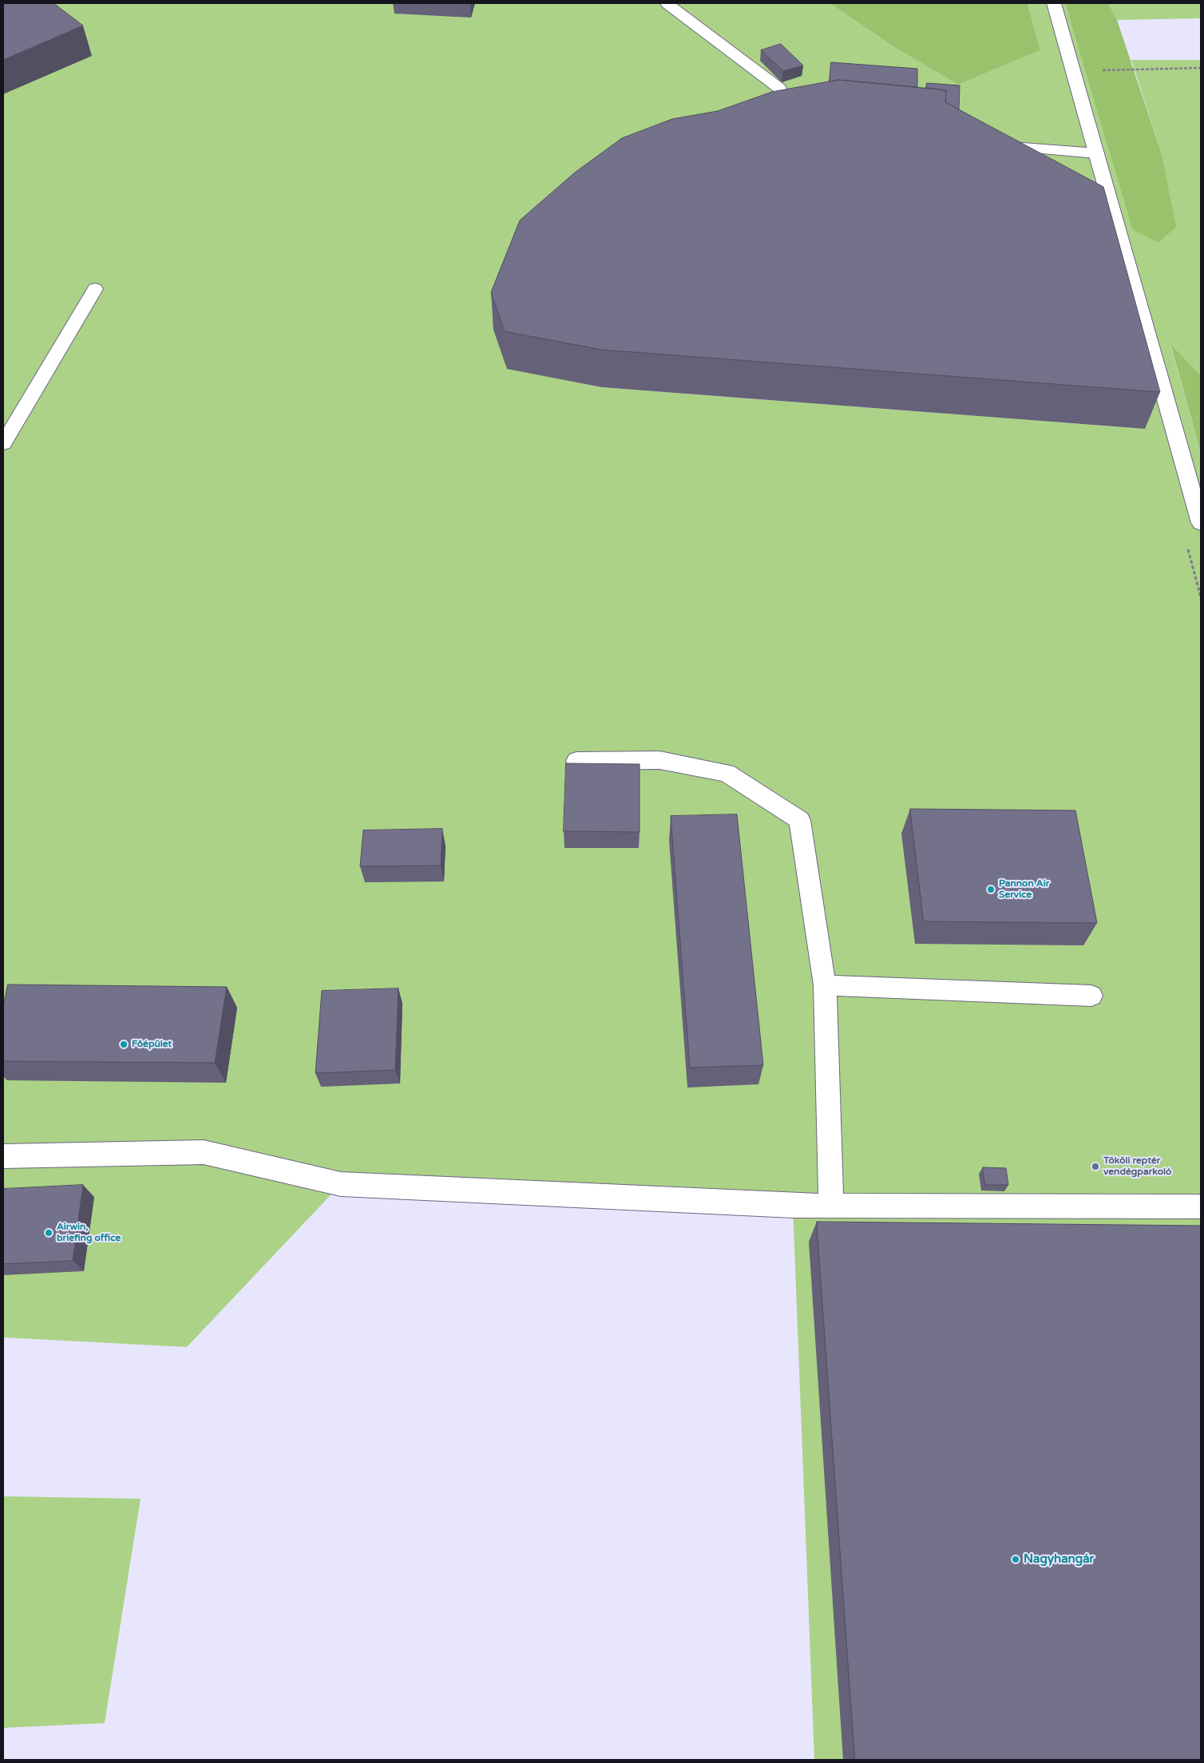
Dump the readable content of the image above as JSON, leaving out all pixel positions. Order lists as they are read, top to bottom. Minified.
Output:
{"places":["Pannon Air Service","Főépület","Tököli reptér vendégparkoló","Airwin, briefing office","Nagyhangár"]}
